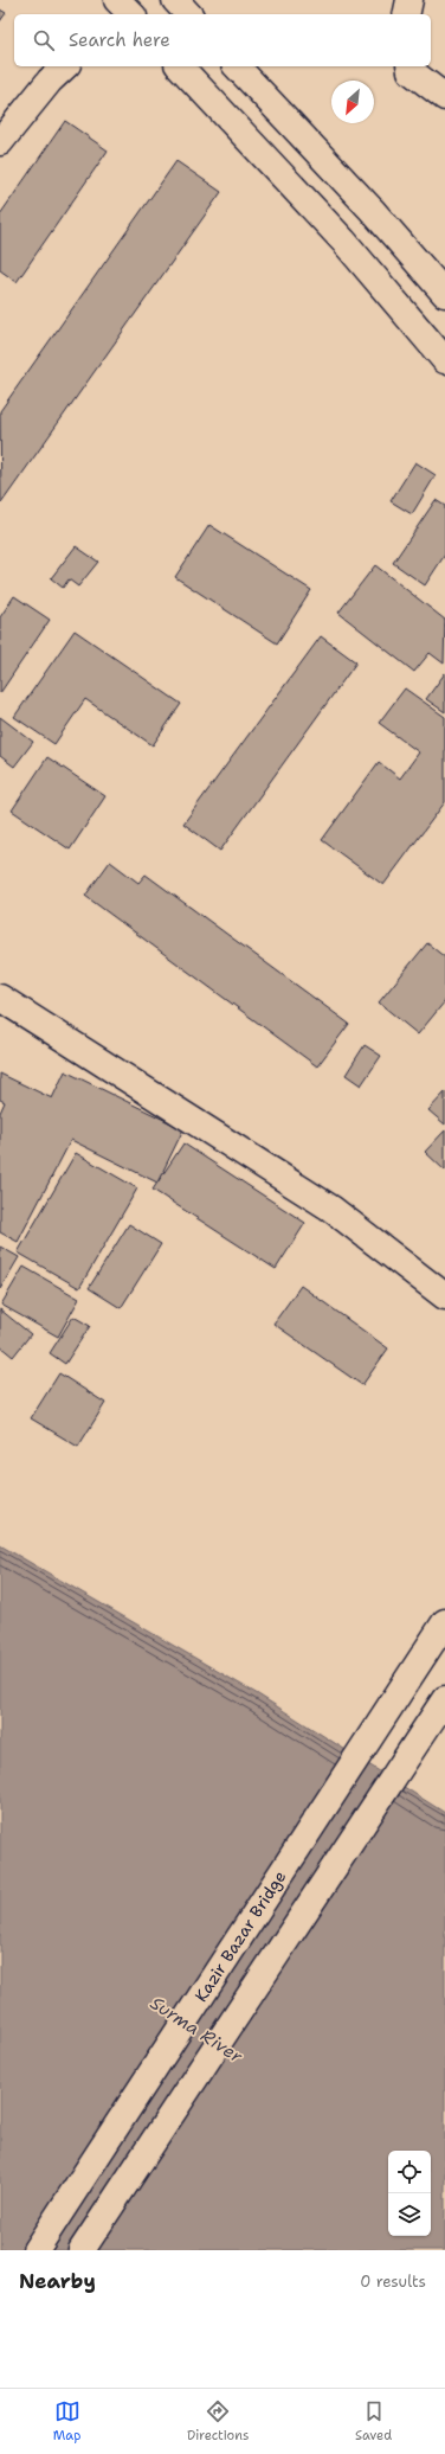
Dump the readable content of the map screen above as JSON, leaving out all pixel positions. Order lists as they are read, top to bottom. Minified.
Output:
{"streets":{"main road":["Kazir Bazar Bridge"]},"water":["Surma River"],"north":"bottom left","page":{"search":"Search here","heading":["Nearby","0 results"],"nav":["Map","Directions","Saved"]}}
